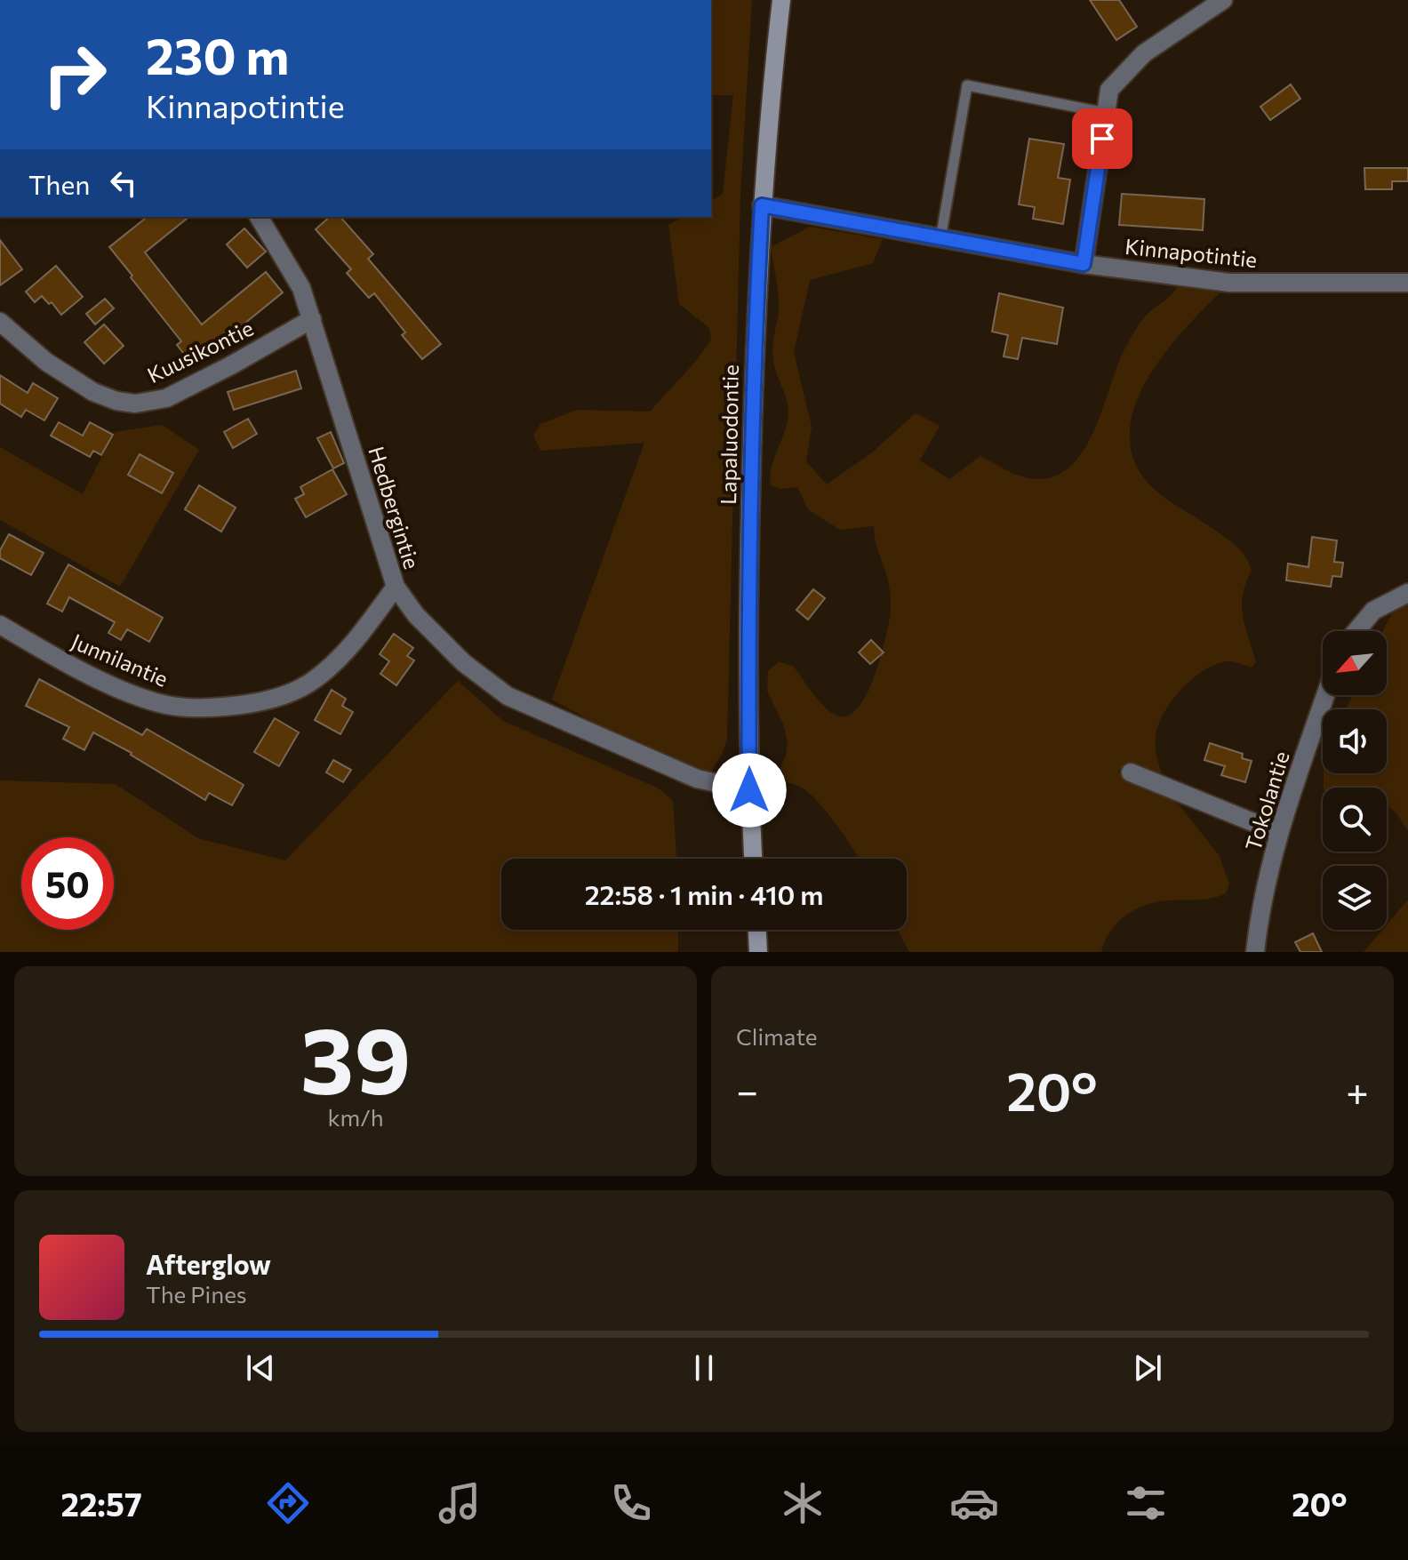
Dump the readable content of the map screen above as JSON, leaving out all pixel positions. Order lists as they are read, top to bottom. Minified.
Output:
{"streets":{"main road":["Lapaluodontie"],"street":["Kinnapotintie","Kuusikontie","Hedbergintie","Junnilantie","Tokolantie"]},"crossings":[["Kinnapotintie","Lapaluodontie"],["Kuusikontie","Hedbergintie"],["Lapaluodontie","Hedbergintie"],["Hedbergintie","Junnilantie"]],"north":"bottom left","page":{"turn":["230 m","Kinnapotintie"],"then":"Then","limit":"50","trip":"22:58 · 1 min · 410 m","tile":[["39","km/h"],"Climate"],"heat":["−","20°","+"],"song":["Afterglow","The Pines"],"tabs":["22:57","20°"]}}
